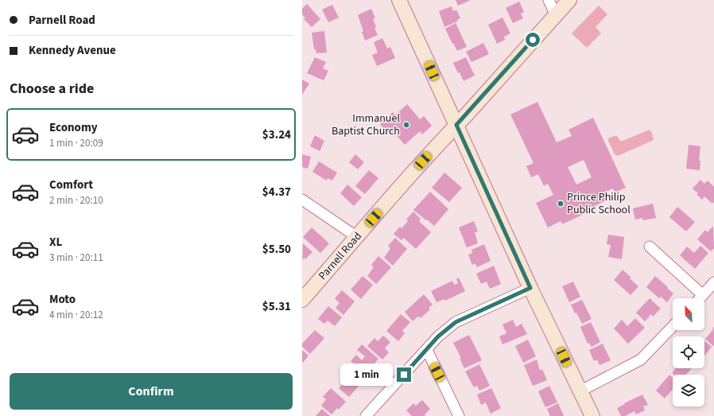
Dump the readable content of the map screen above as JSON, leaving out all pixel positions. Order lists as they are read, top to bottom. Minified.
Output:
{"streets":{"street":["Parnell Road"]},"places":["Immanuel Baptist Church","Prince Philip Public School"],"north":"top left","page":{"banner":["Parnell Road","Kennedy Avenue"],"heading":"Choose a ride","list":[{"name":"Economy","note":"1 min · 20:09","value":"$3.24"},{"name":"Comfort","note":"2 min · 20:10","value":"$4.37"},{"name":"XL","note":"3 min · 20:11","value":"$5.50"},{"name":"Moto","note":"4 min · 20:12","value":"$5.31"}],"bubble":"1 min","buttons":"Confirm"}}
